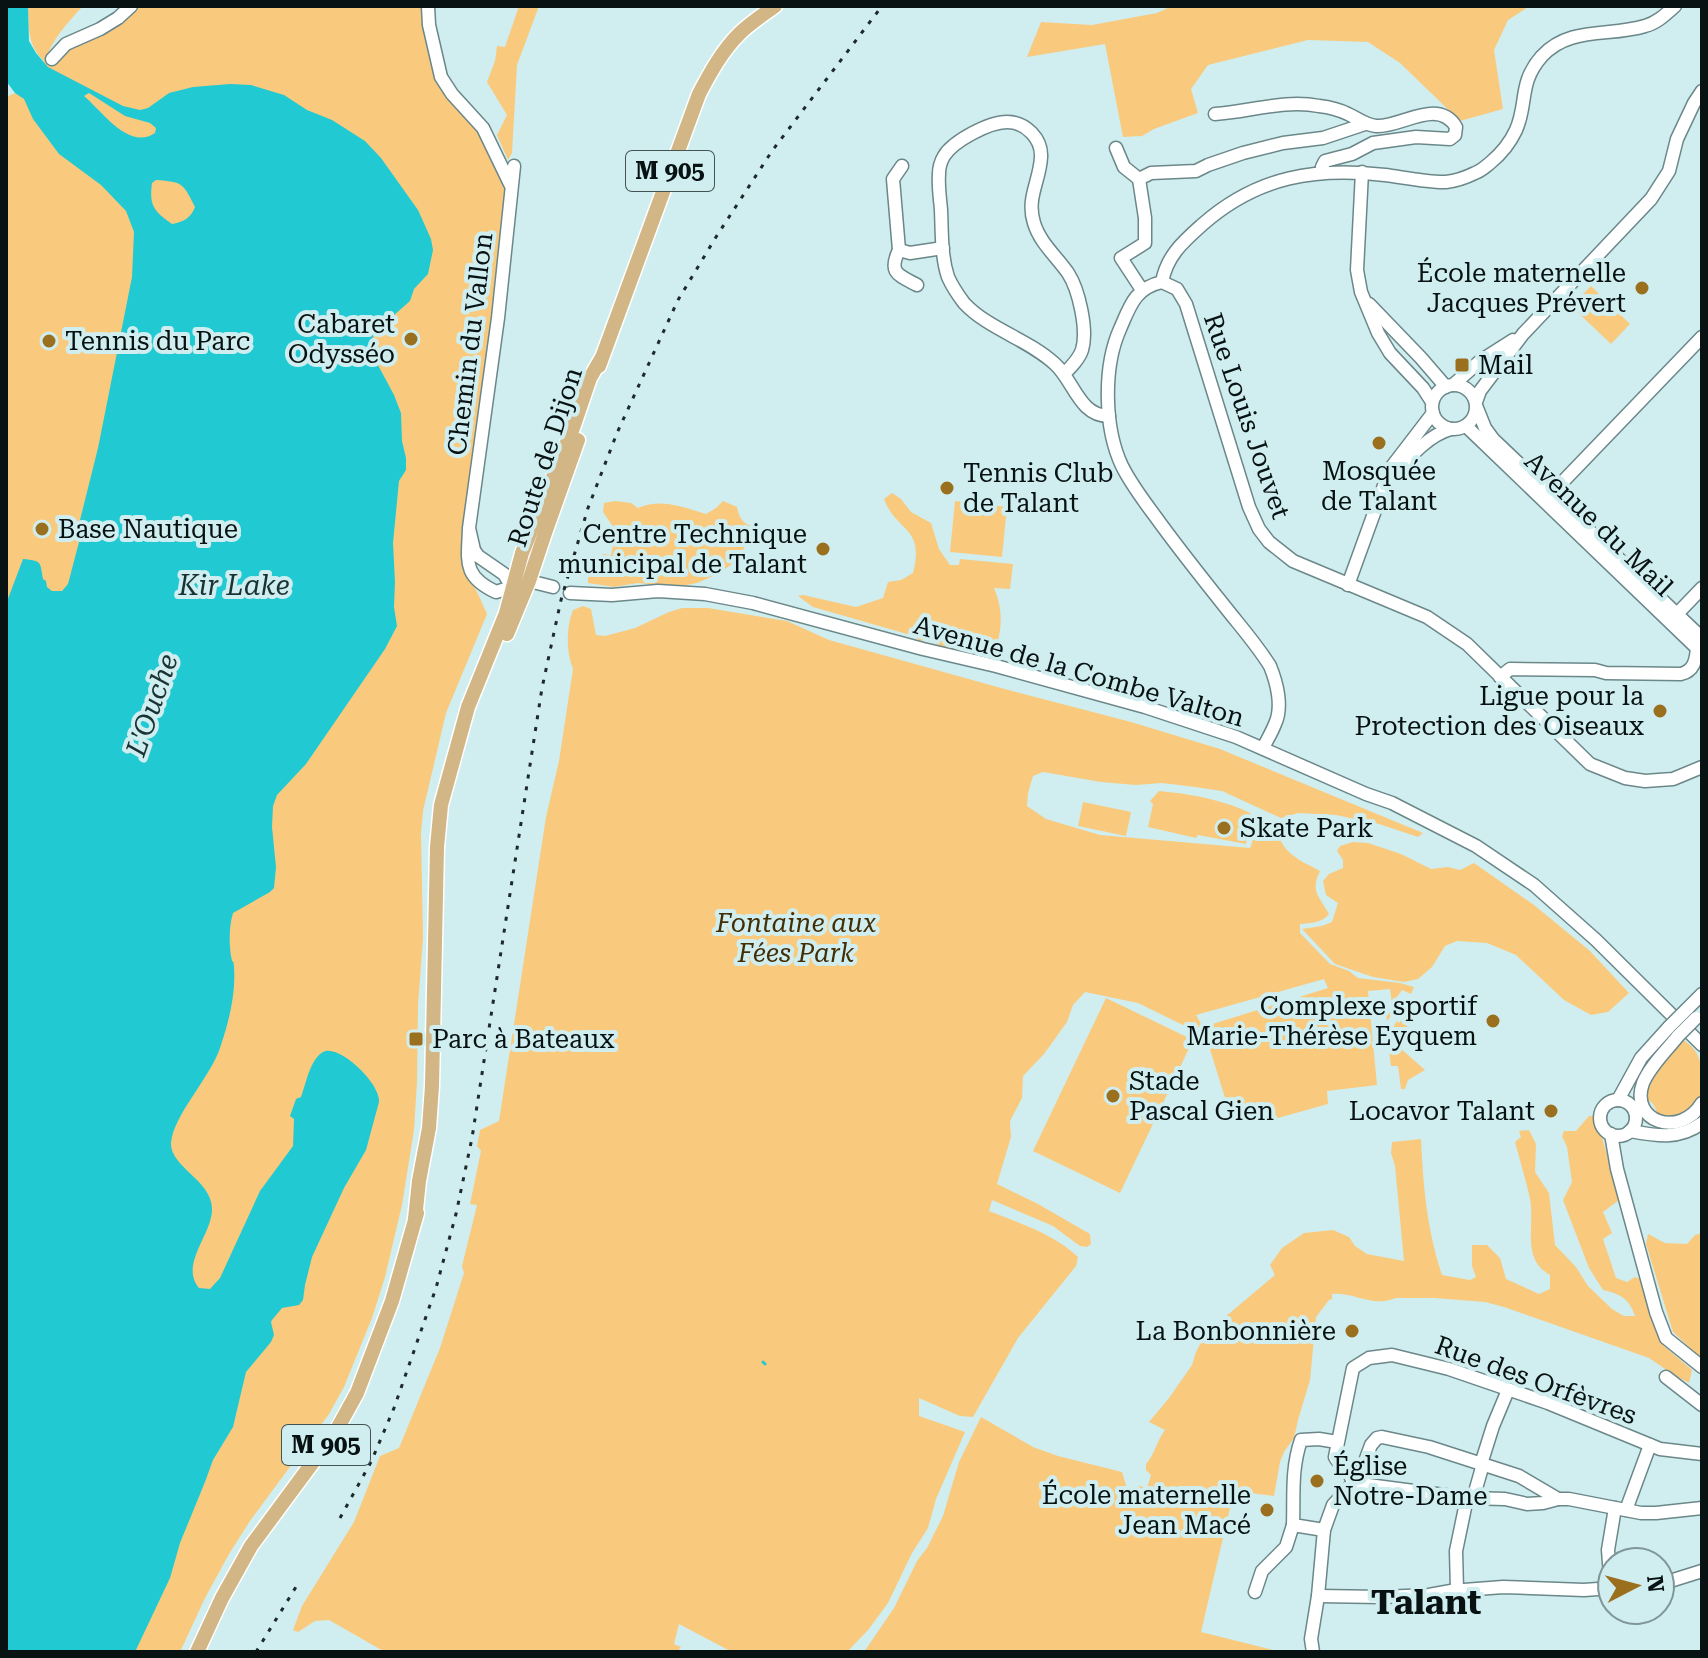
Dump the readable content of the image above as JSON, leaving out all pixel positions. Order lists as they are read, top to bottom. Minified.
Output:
{"streets":{"main road":["M 905","Route de Dijon"],"street":["Chemin du Vallon","Rue Louis Jouvet","Avenue du Mail","Avenue de la Combe Valton","Rue des Orfèvres"]},"crossings":[["M 905","Chemin du Vallon"],["M 905","Route de Dijon"],["Chemin du Vallon","Route de Dijon"]],"districts":["Talant"],"water":["Kir Lake","L'Ouche"],"parks":["Fontaine aux Fées Park"],"places":{"other":["École maternelle Jacques Prévert","Cabaret Odysséo","Tennis du Parc","Mosquée de Talant","Tennis Club de Talant","Base Nautique","Centre Technique municipal de Talant","Ligue pour la Protection des Oiseaux","Skate Park","Complexe sportif Marie-Thérèse Eyquem","Stade Pascal Gien","Locavor Talant","La Bonbonnière","Église Notre-Dame","École maternelle Jean Macé"],"transit":["Mail","Parc à Bateaux"]},"north":"right"}
